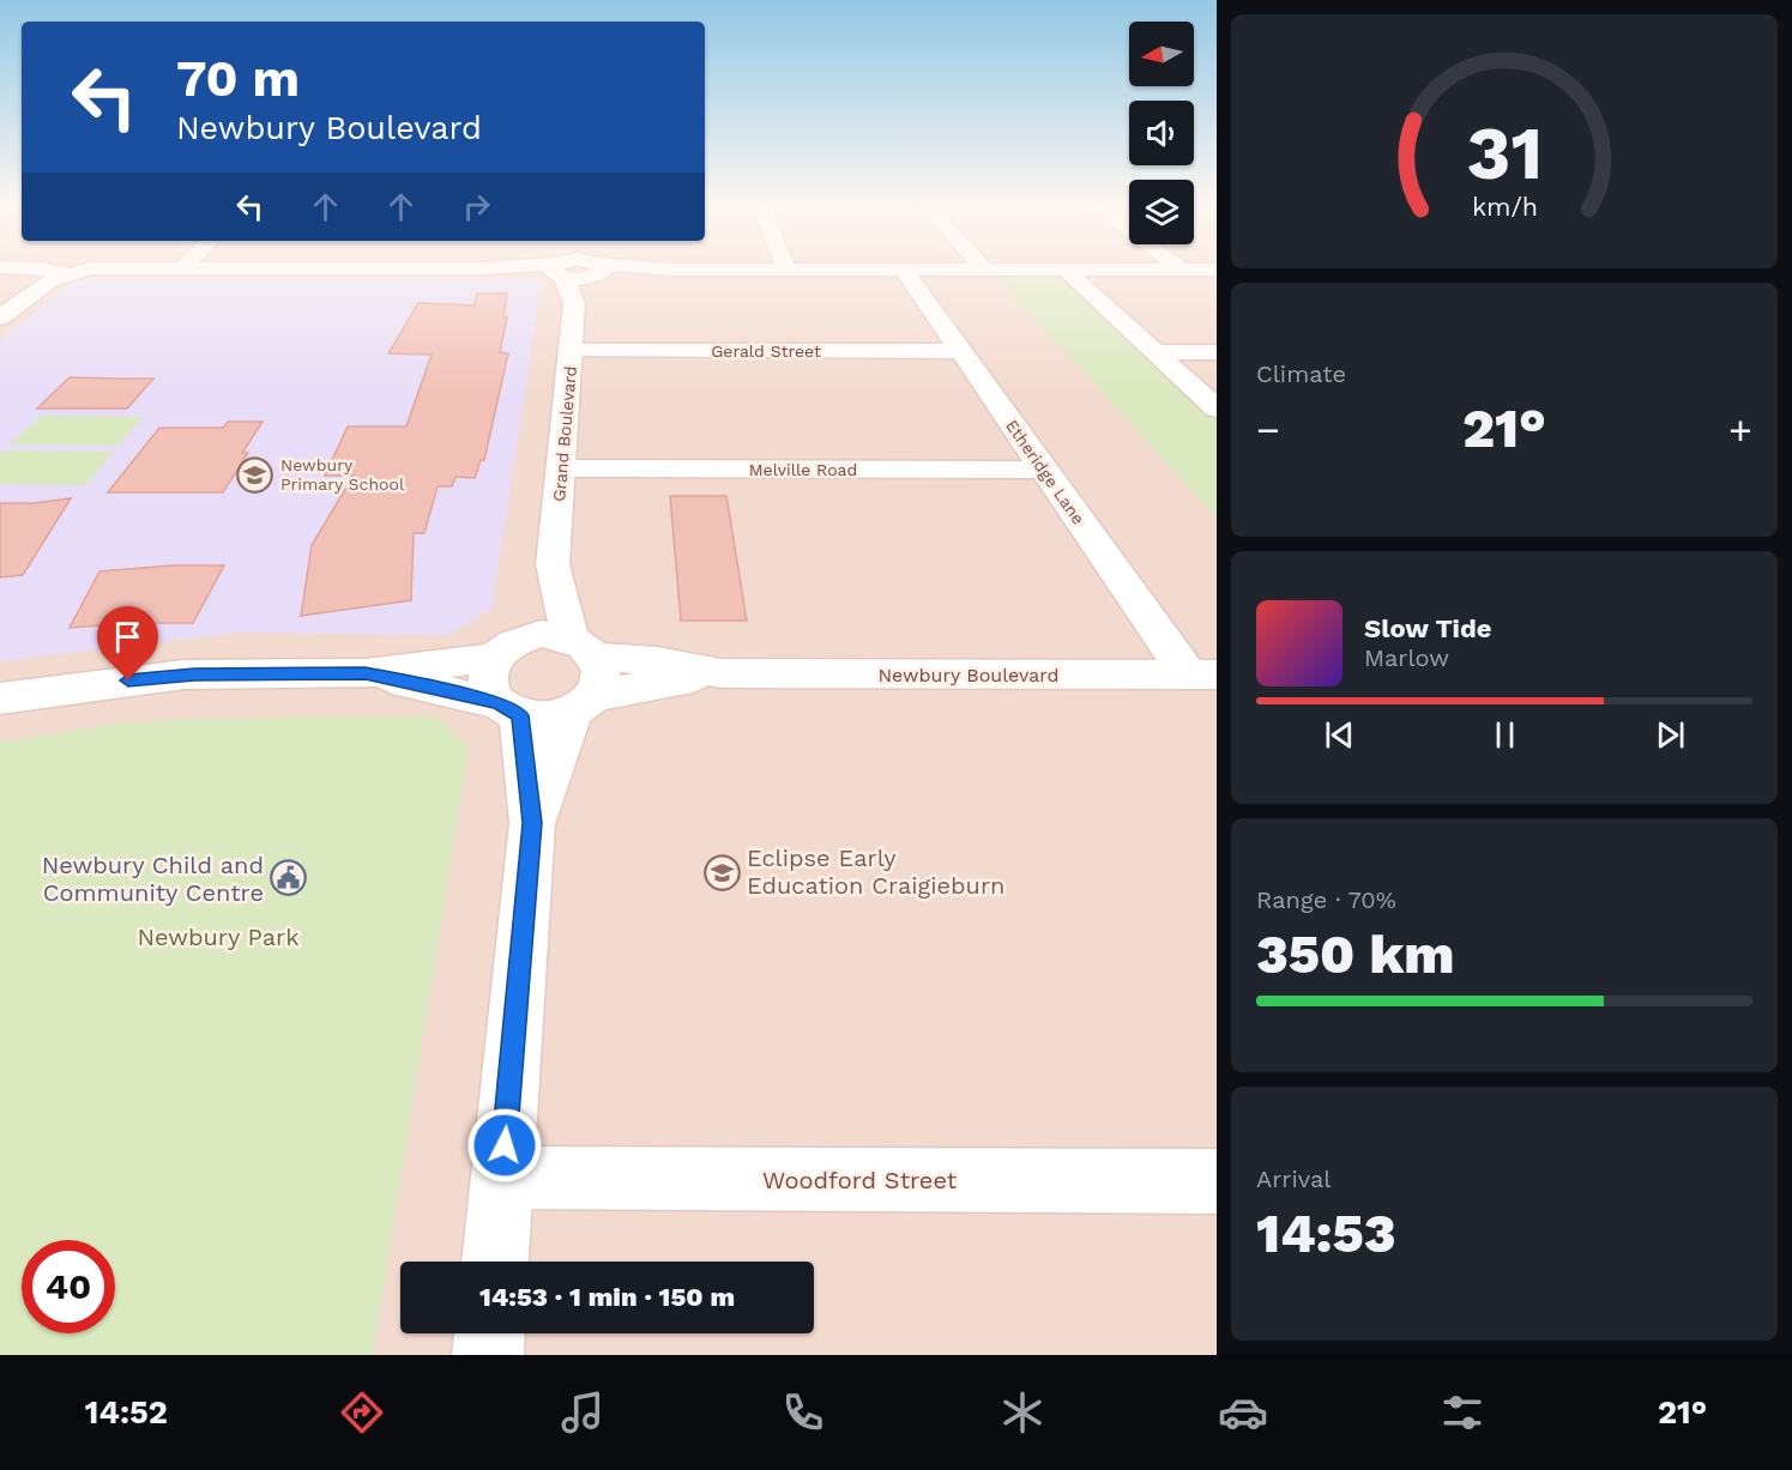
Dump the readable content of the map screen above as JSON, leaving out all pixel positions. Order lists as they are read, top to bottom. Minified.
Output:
{"streets":{"street":["Gerald Street","Grand Boulevard","Melville Road","Etheridge Lane","Newbury Boulevard","Woodford Street"]},"crossings":[["Gerald Street","Grand Boulevard"],["Gerald Street","Etheridge Lane"],["Grand Boulevard","Melville Road"],["Grand Boulevard","Newbury Boulevard"],["Melville Road","Etheridge Lane"],["Etheridge Lane","Newbury Boulevard"]],"parks":["Newbury Park"],"places":{"school or university":["Newbury Primary School","Eclipse Early Education Craigieburn"],"public building":["Newbury Child and Community Centre"]},"north":"left","page":{"turn":["70 m","Newbury Boulevard"],"tile":["Climate",["Range · 70%","350 km"],["Arrival","14:53"]],"heat":["−","21°","+"],"song":["Slow Tide","Marlow"],"limit":"40","trip":"14:53 · 1 min · 150 m","tabs":["14:52","21°"],"gauge":["31","km/h"]}}
